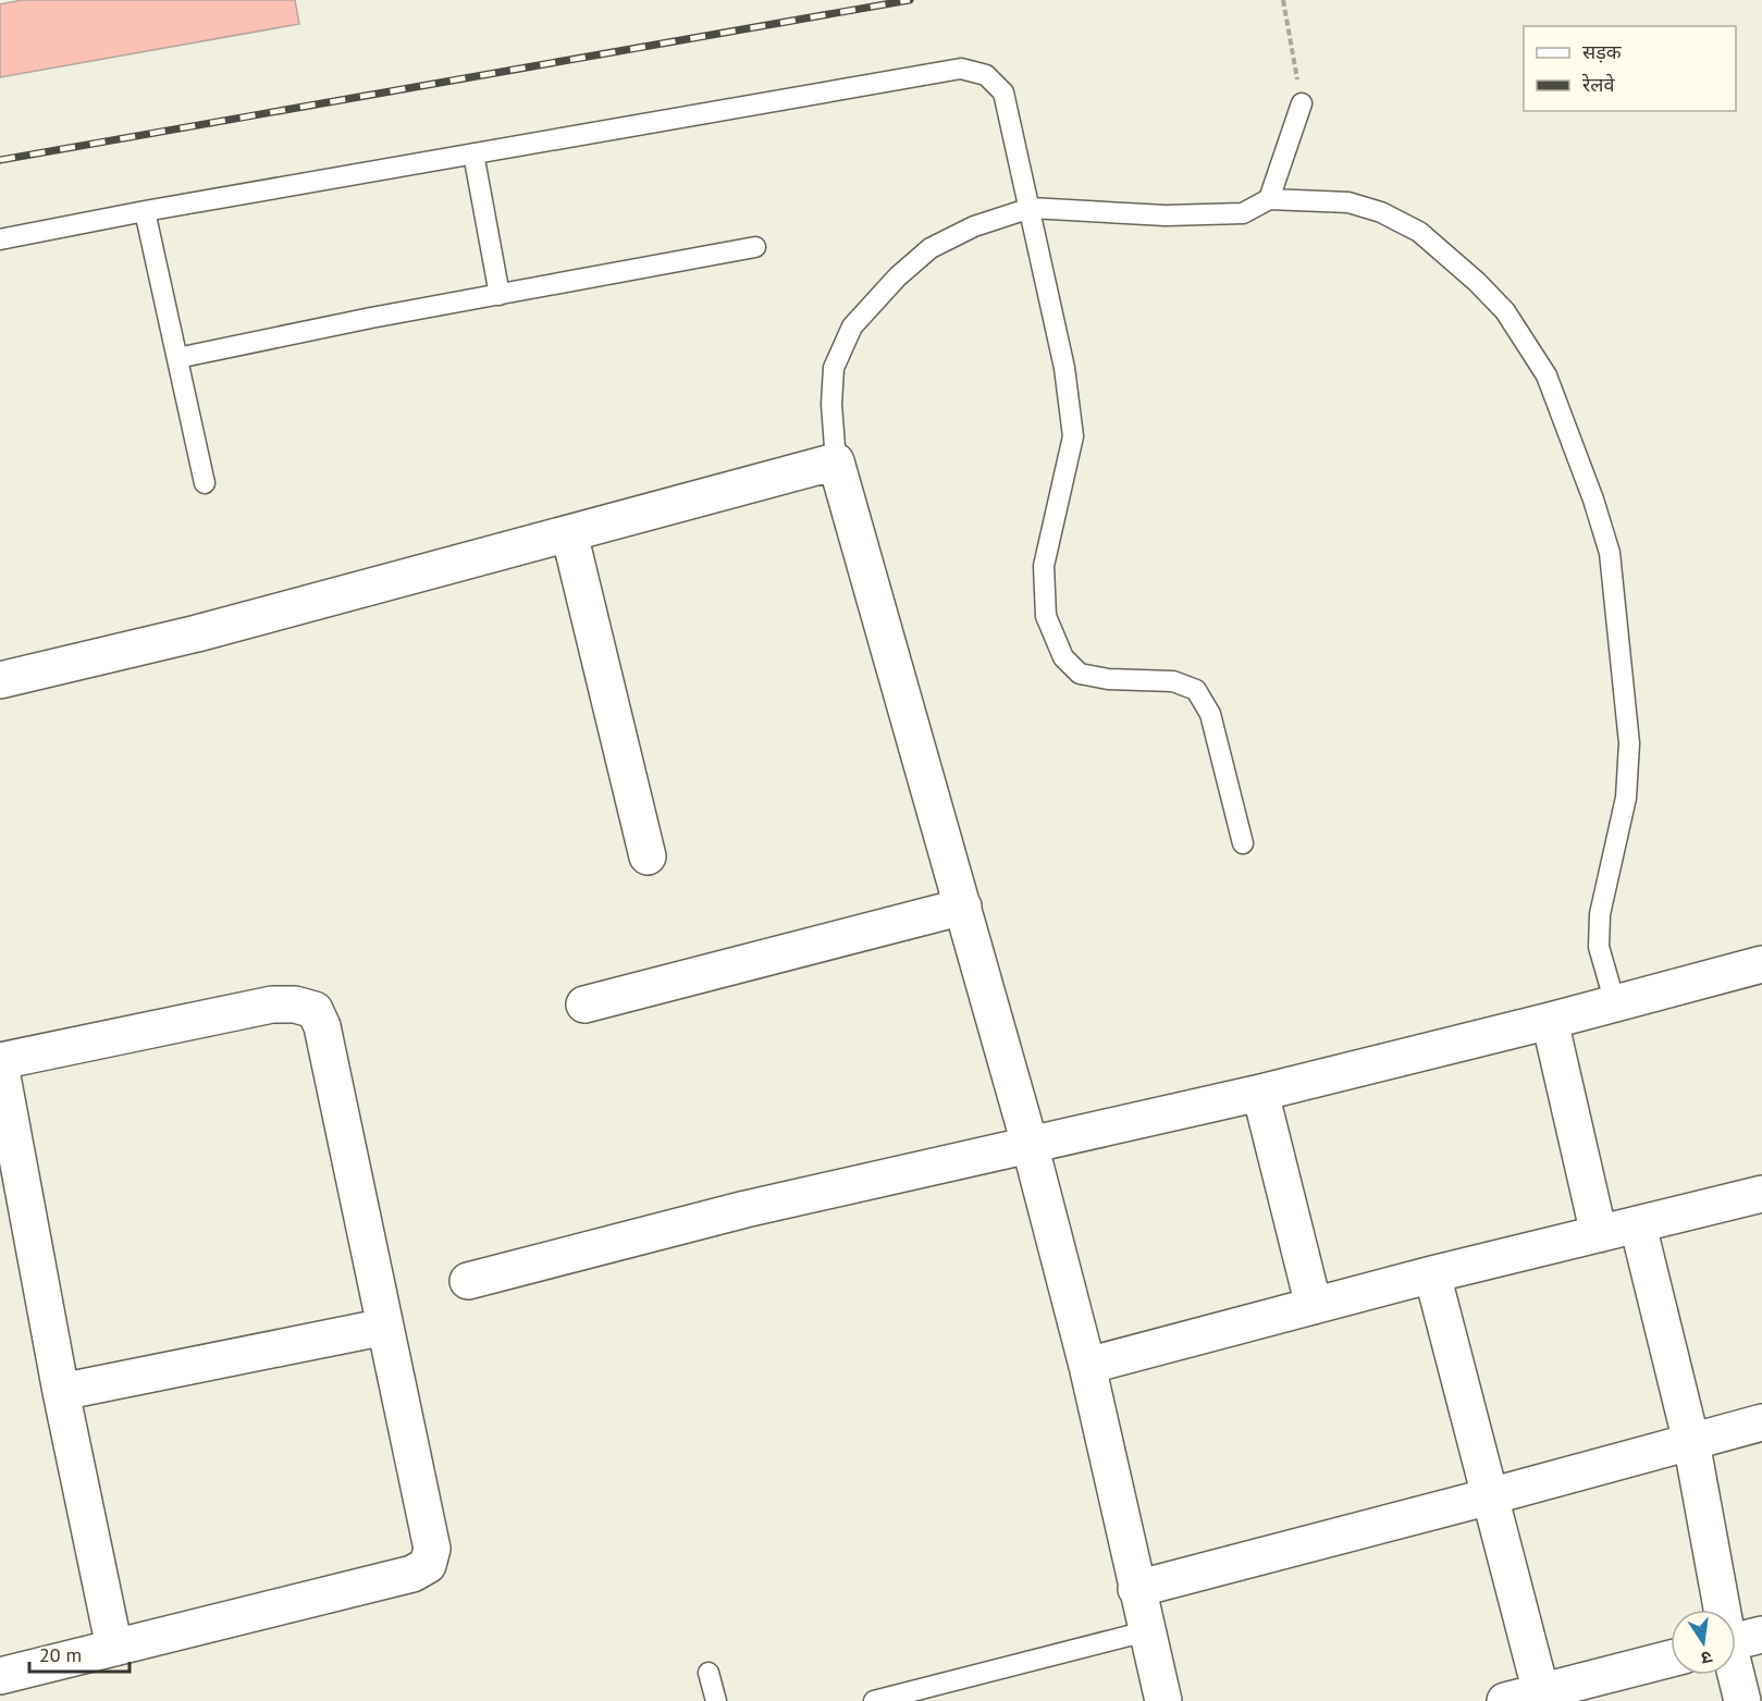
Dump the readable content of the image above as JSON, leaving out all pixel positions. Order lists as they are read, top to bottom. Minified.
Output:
{"legend":["सड़क","रेलवे"],"scale_bar":"20 m","north":"bottom"}
